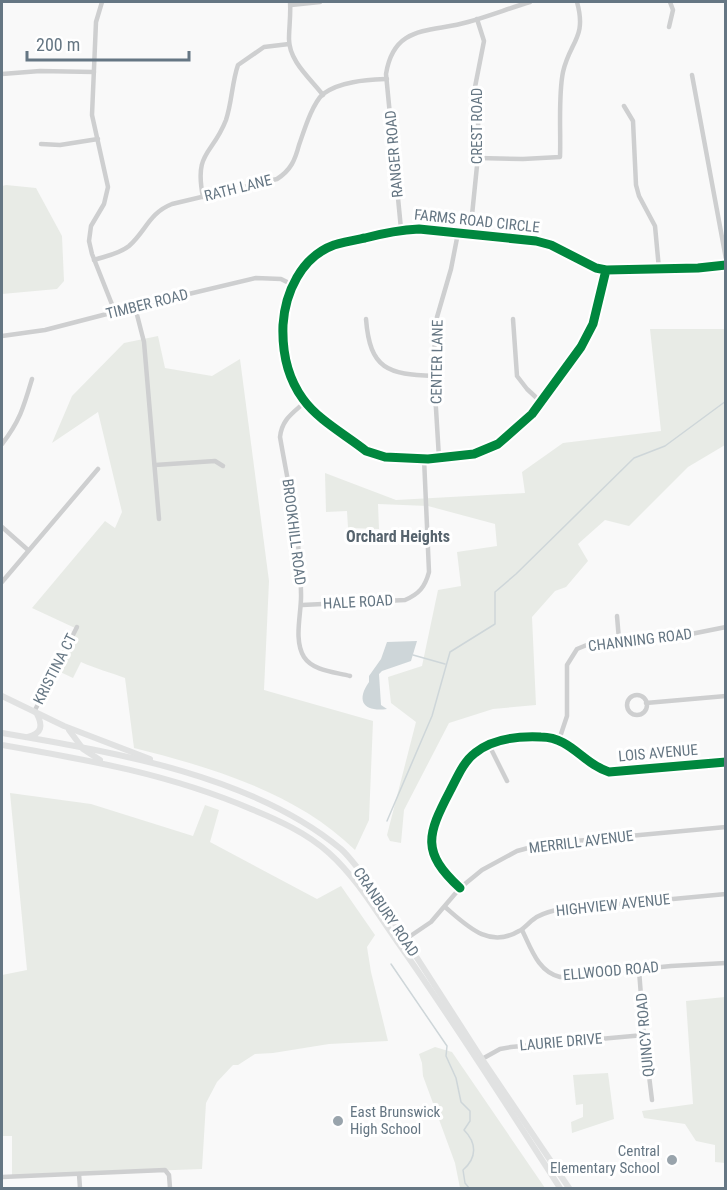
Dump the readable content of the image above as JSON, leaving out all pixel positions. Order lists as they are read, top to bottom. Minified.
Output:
{"streets":{"main road":["CRANBURY ROAD"],"street":["CREST ROAD","RANGER ROAD","RATH LANE","FARMS ROAD CIRCLE","TIMBER ROAD","CENTER LANE","BROOKHILL ROAD","HALE ROAD","CHANNING ROAD","KRISTINA CT","LOIS AVENUE","MERRILL AVENUE","HIGHVIEW AVENUE","ELLWOOD ROAD","QUINCY ROAD","LAURIE DRIVE"]},"crossings":[["CREST ROAD","FARMS ROAD CIRCLE"],["RANGER ROAD","FARMS ROAD CIRCLE"],["FARMS ROAD CIRCLE","TIMBER ROAD"],["FARMS ROAD CIRCLE","CENTER LANE"],["FARMS ROAD CIRCLE","BROOKHILL ROAD"],["FARMS ROAD CIRCLE","HALE ROAD"],["BROOKHILL ROAD","HALE ROAD"],["CHANNING ROAD","LOIS AVENUE"],["LOIS AVENUE","MERRILL AVENUE"],["MERRILL AVENUE","HIGHVIEW AVENUE"],["MERRILL AVENUE","CRANBURY ROAD"],["HIGHVIEW AVENUE","ELLWOOD ROAD"],["CRANBURY ROAD","LAURIE DRIVE"],["ELLWOOD ROAD","QUINCY ROAD"],["QUINCY ROAD","LAURIE DRIVE"]],"districts":["Orchard Heights"],"places":["East Brunswick High School","Central Elementary School"],"scale_bar":"200 m"}
